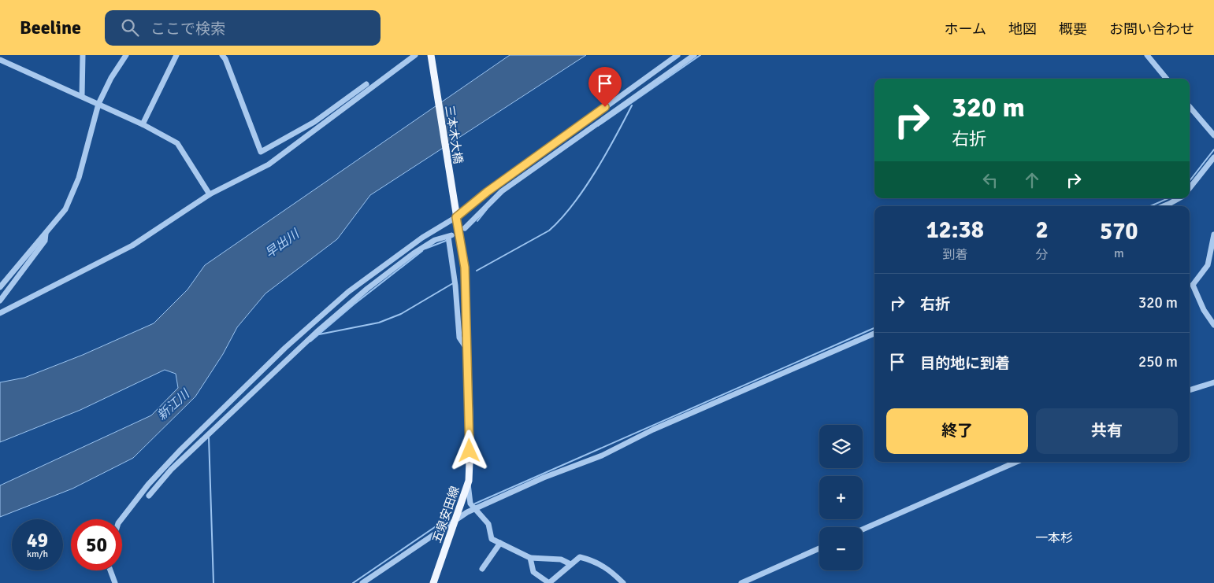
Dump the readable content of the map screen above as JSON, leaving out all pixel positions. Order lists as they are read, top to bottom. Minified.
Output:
{"streets":{"main road":["三本木大橋","五泉安田線"]},"crossings":[["三本木大橋","五泉安田線"]],"districts":["一本杉"],"water":["早出川","新江川"],"page":{"header":"Beeline","search":"ここで検索","nav":["ホーム","地図","概要","お問い合わせ"],"turn":["320 m","右折"],"eta":["12:38","到着","2","分","570","m"],"list":[{"name":"右折","value":"320 m"},{"name":"目的地に到着","value":"250 m"}],"buttons":["終了","共有"],"map_buttons":["+","−"],"speed":"49 km/h","limit":"50"}}
